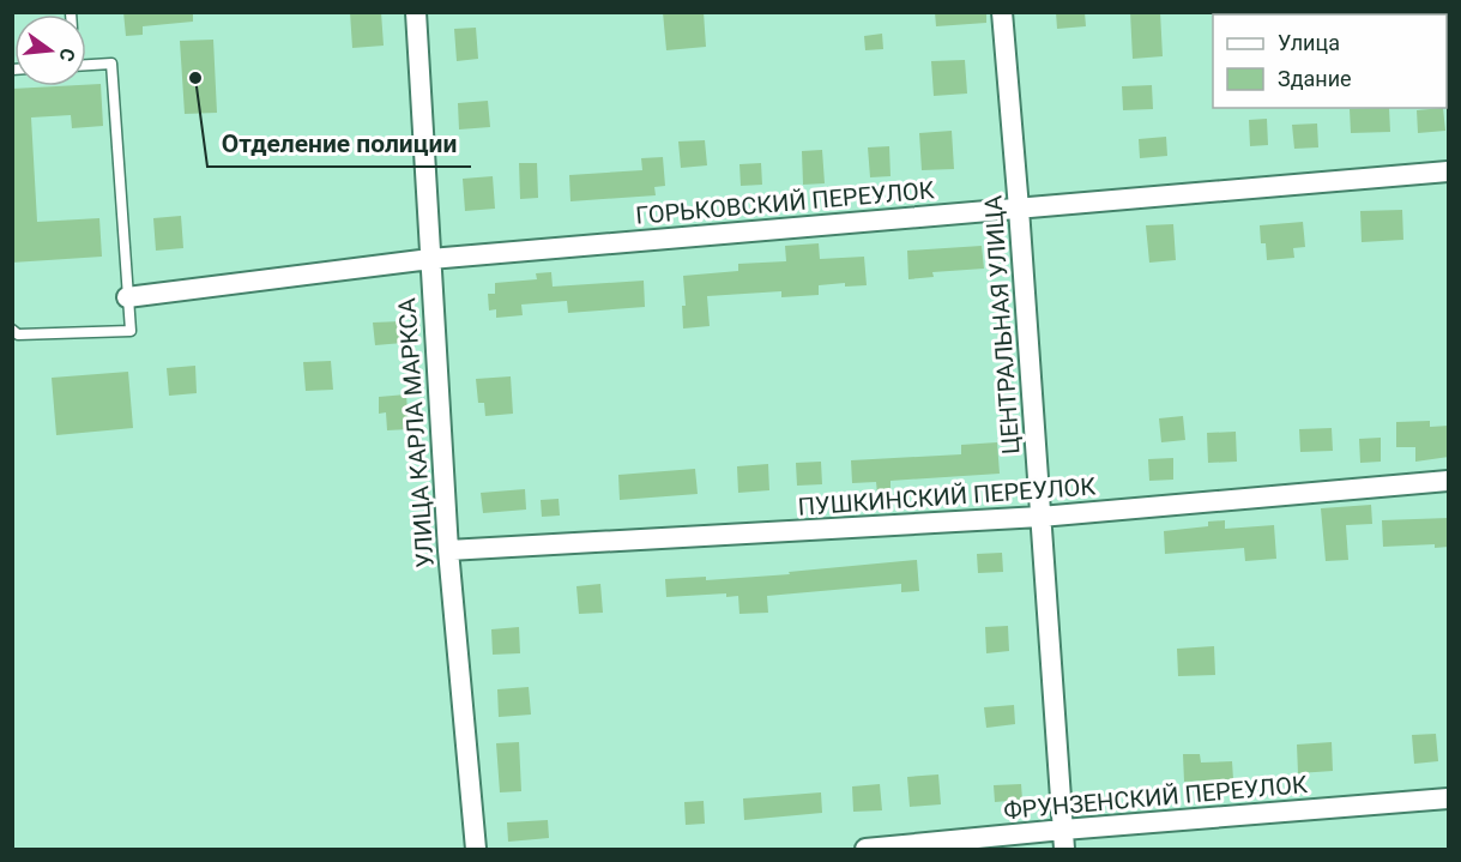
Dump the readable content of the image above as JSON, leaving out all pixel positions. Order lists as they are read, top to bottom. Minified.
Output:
{"streets":{"street":["ГОРЬКОВСКИЙ ПЕРЕУЛОК","ЦЕНТРАЛЬНАЯ УЛИЦА","УЛИЦА КАРЛА МАРКСА","ПУШКИНСКИЙ ПЕРЕУЛОК","ФРУНЗЕНСКИЙ ПЕРЕУЛОК"]},"crossings":[["ГОРЬКОВСКИЙ ПЕРЕУЛОК","ЦЕНТРАЛЬНАЯ УЛИЦА"],["ГОРЬКОВСКИЙ ПЕРЕУЛОК","УЛИЦА КАРЛА МАРКСА"],["ЦЕНТРАЛЬНАЯ УЛИЦА","ПУШКИНСКИЙ ПЕРЕУЛОК"],["ЦЕНТРАЛЬНАЯ УЛИЦА","ФРУНЗЕНСКИЙ ПЕРЕУЛОК"],["УЛИЦА КАРЛА МАРКСА","ПУШКИНСКИЙ ПЕРЕУЛОК"]],"places":["Отделение полиции"],"legend":["Улица","Здание"],"north":"right"}
